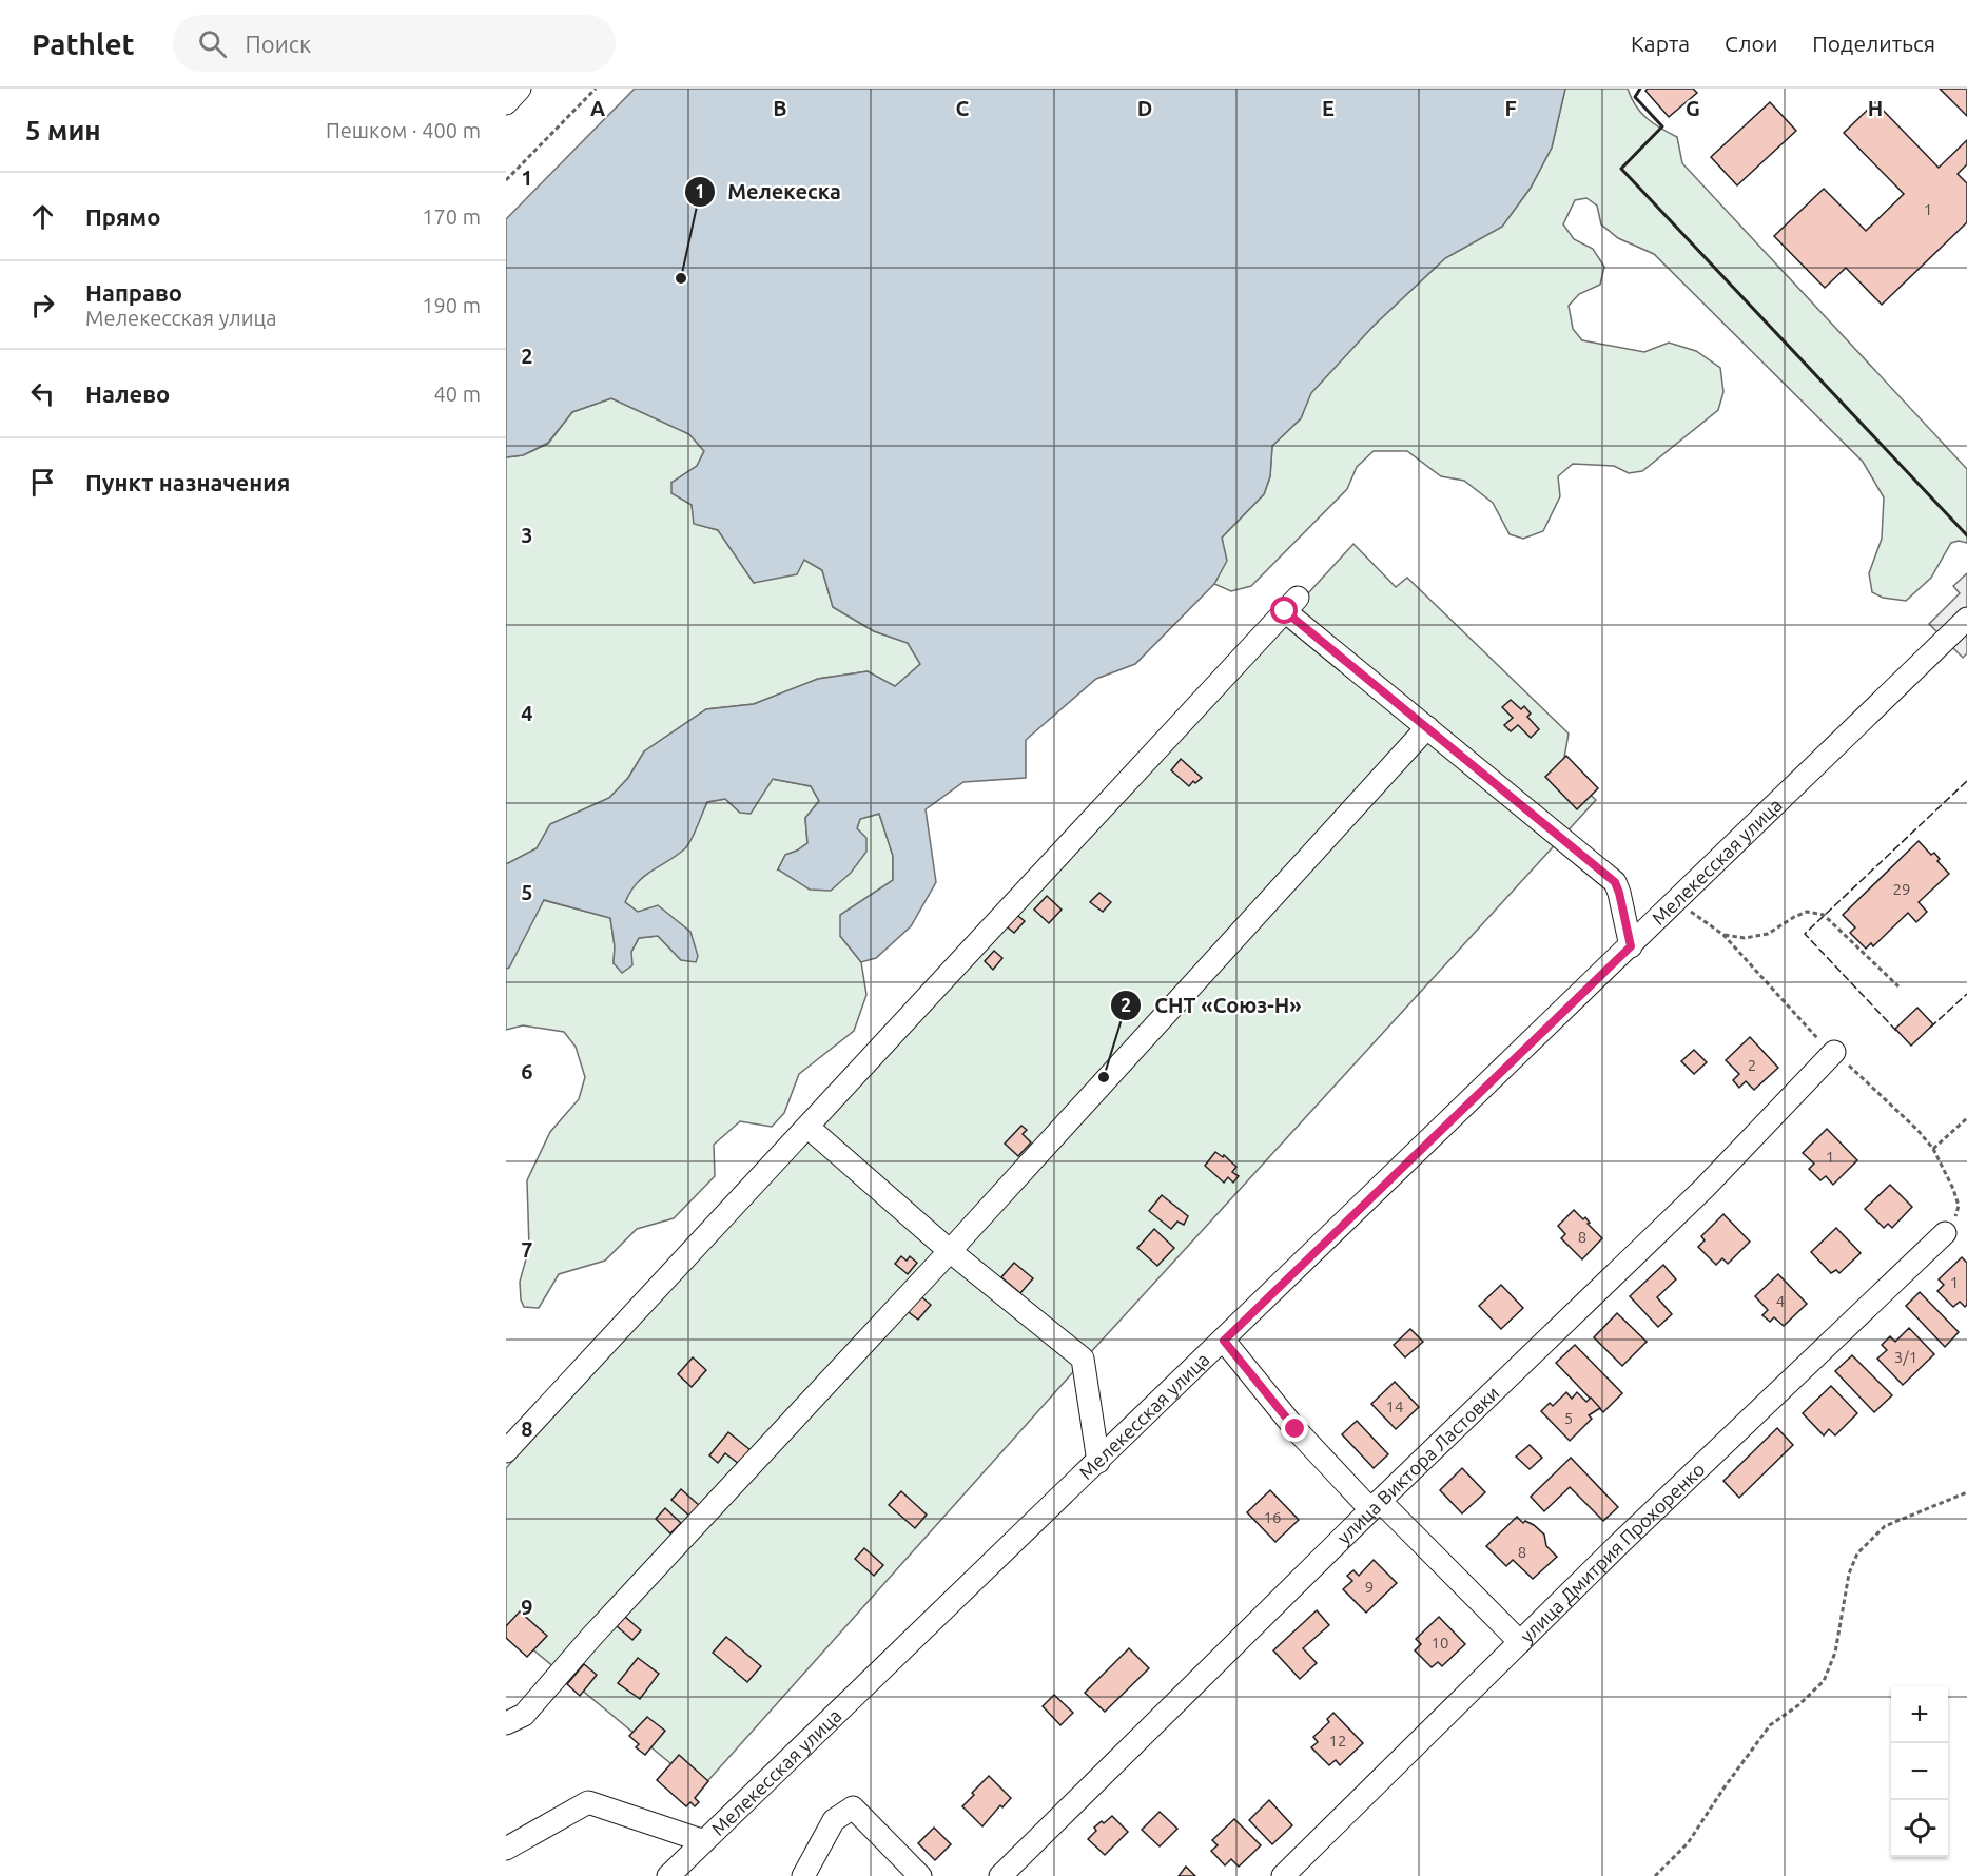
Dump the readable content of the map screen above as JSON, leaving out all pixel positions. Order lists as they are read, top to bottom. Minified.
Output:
{"streets":{"street":["Мелекесская улица","улица Виктора Ластовки","улица Дмитрия Прохоренко"]},"places":["Мелекеска","СНТ «Союз-Н»"],"house_numbers":["1","29","2","1","8","1","4","3/1","14","5","16","8","9","10","12"],"page":{"header":"Pathlet","search":"Поиск","nav":["Карта","Слои","Поделиться"],"heading":["5 мин","Пешком · 400 m"],"list":[["Прямо","170 m"],["Направо","Мелекесская улица","190 m"],["Налево","40 m"],"Пункт назначения"],"map_buttons":["+","−"]},"grid":{"columns":["A","B","C","D","E","F","G","H"],"rows":["1","2","3","4","5","6","7","8","9"]}}
